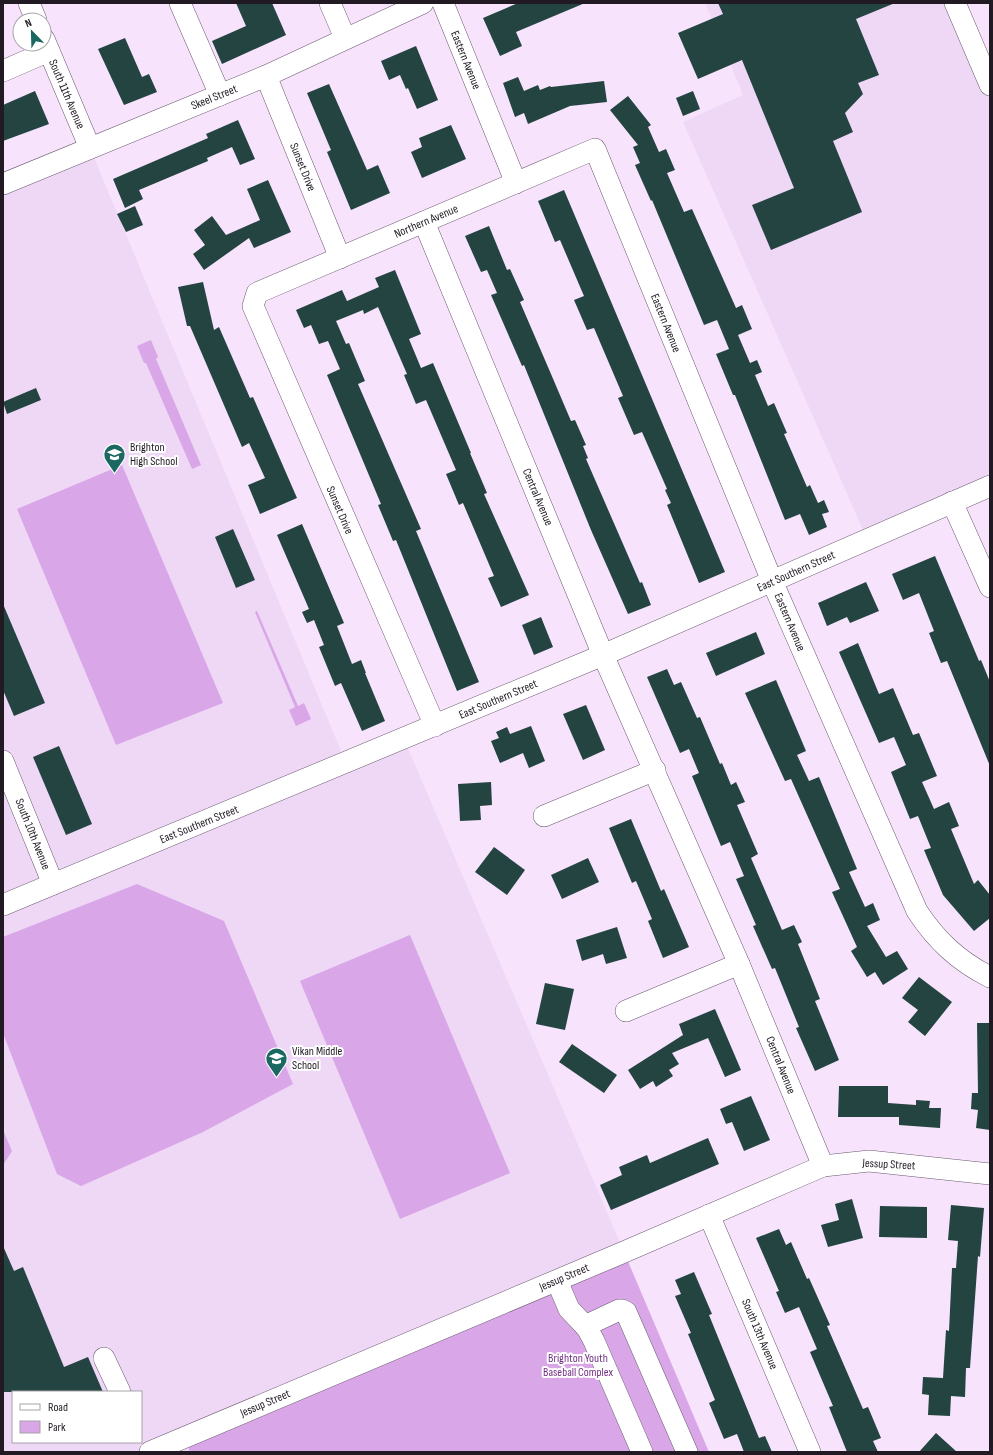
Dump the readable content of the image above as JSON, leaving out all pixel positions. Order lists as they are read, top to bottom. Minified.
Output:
{"streets":{"street":["Eastern Avenue","South 11th Avenue","Skeel Street","Sunset Drive","Northern Avenue","Central Avenue","East Southern Street","South 10th Avenue","Jessup Street","South 13th Avenue"]},"crossings":[["Eastern Avenue","Northern Avenue"],["Eastern Avenue","East Southern Street"],["South 11th Avenue","Skeel Street"],["Skeel Street","Sunset Drive"],["Sunset Drive","Northern Avenue"],["Sunset Drive","East Southern Street"],["Northern Avenue","Central Avenue"],["Central Avenue","East Southern Street"],["Central Avenue","Jessup Street"],["East Southern Street","South 10th Avenue"],["Jessup Street","South 13th Avenue"]],"parks":["Brighton Youth Baseball Complex"],"places":{"school or university":["Brighton High School","Vikan Middle School"]},"legend":["Road","Park"],"north":"top left"}
